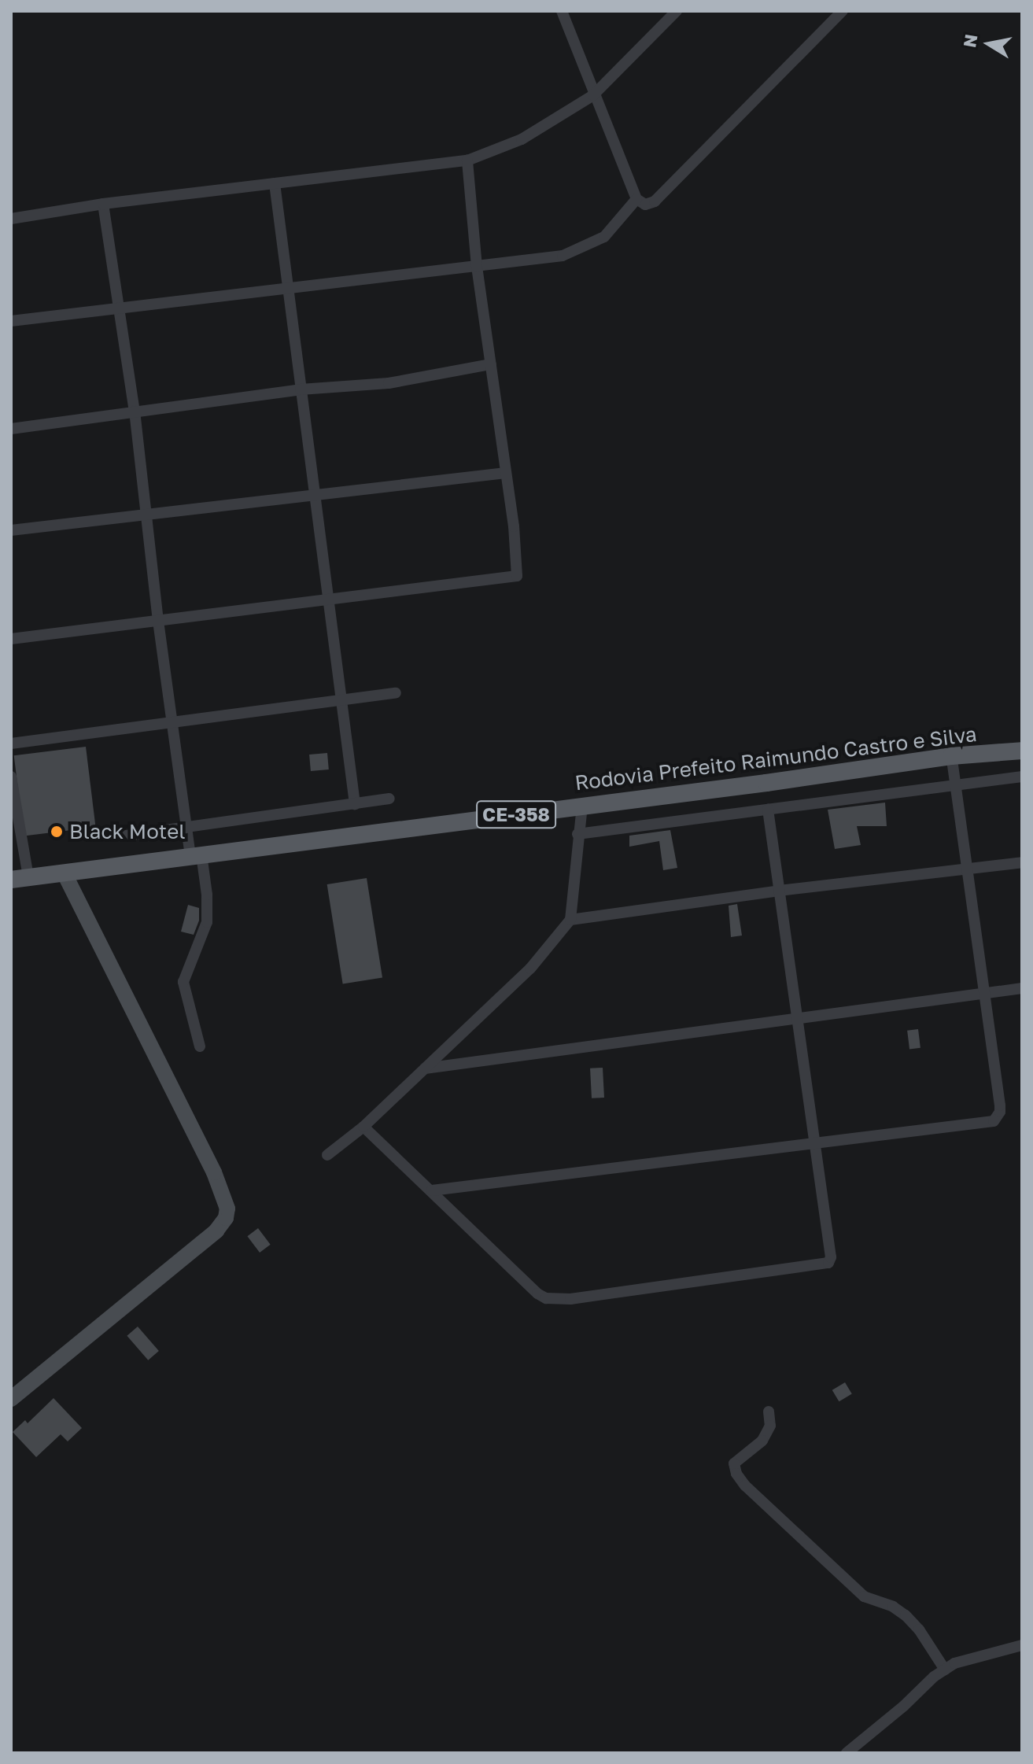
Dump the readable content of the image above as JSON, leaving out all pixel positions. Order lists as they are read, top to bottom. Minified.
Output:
{"streets":{"main road":["Rodovia Prefeito Raimundo Castro e Silva","CE-358"]},"places":["Black Motel"],"north":"left"}
